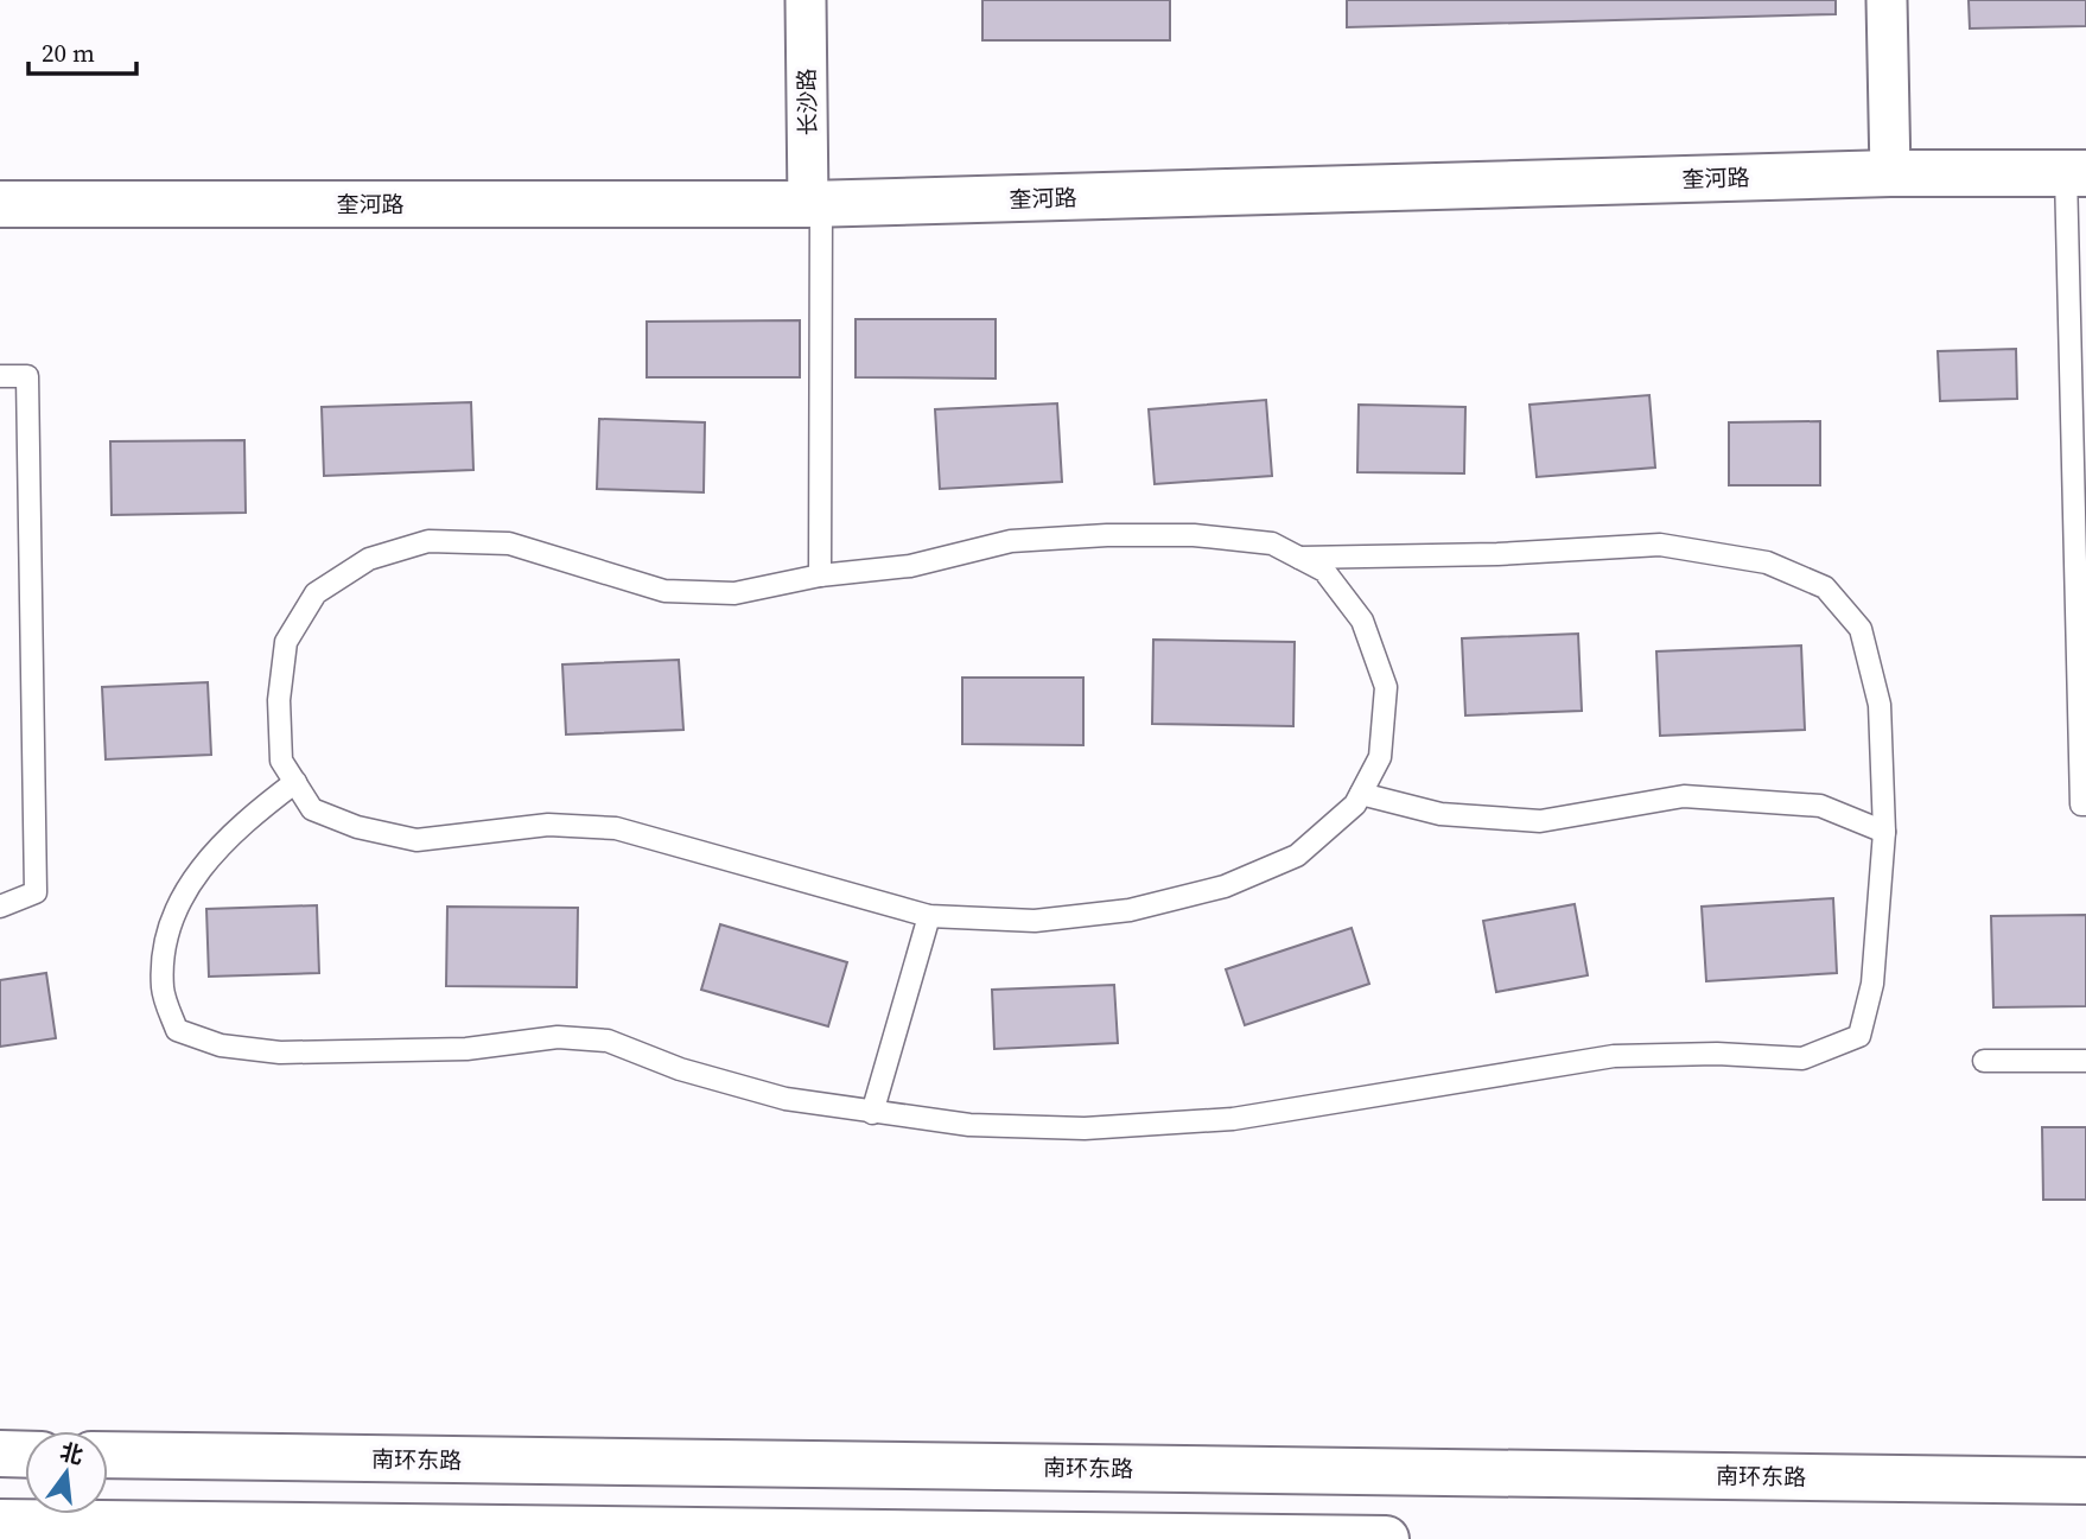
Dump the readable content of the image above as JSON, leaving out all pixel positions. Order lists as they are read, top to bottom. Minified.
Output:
{"streets":{"main road":["奎河路","南环东路"],"street":["长沙路"]},"crossings":[["长沙路","奎河路"]],"scale_bar":"20 m","north":"top"}
